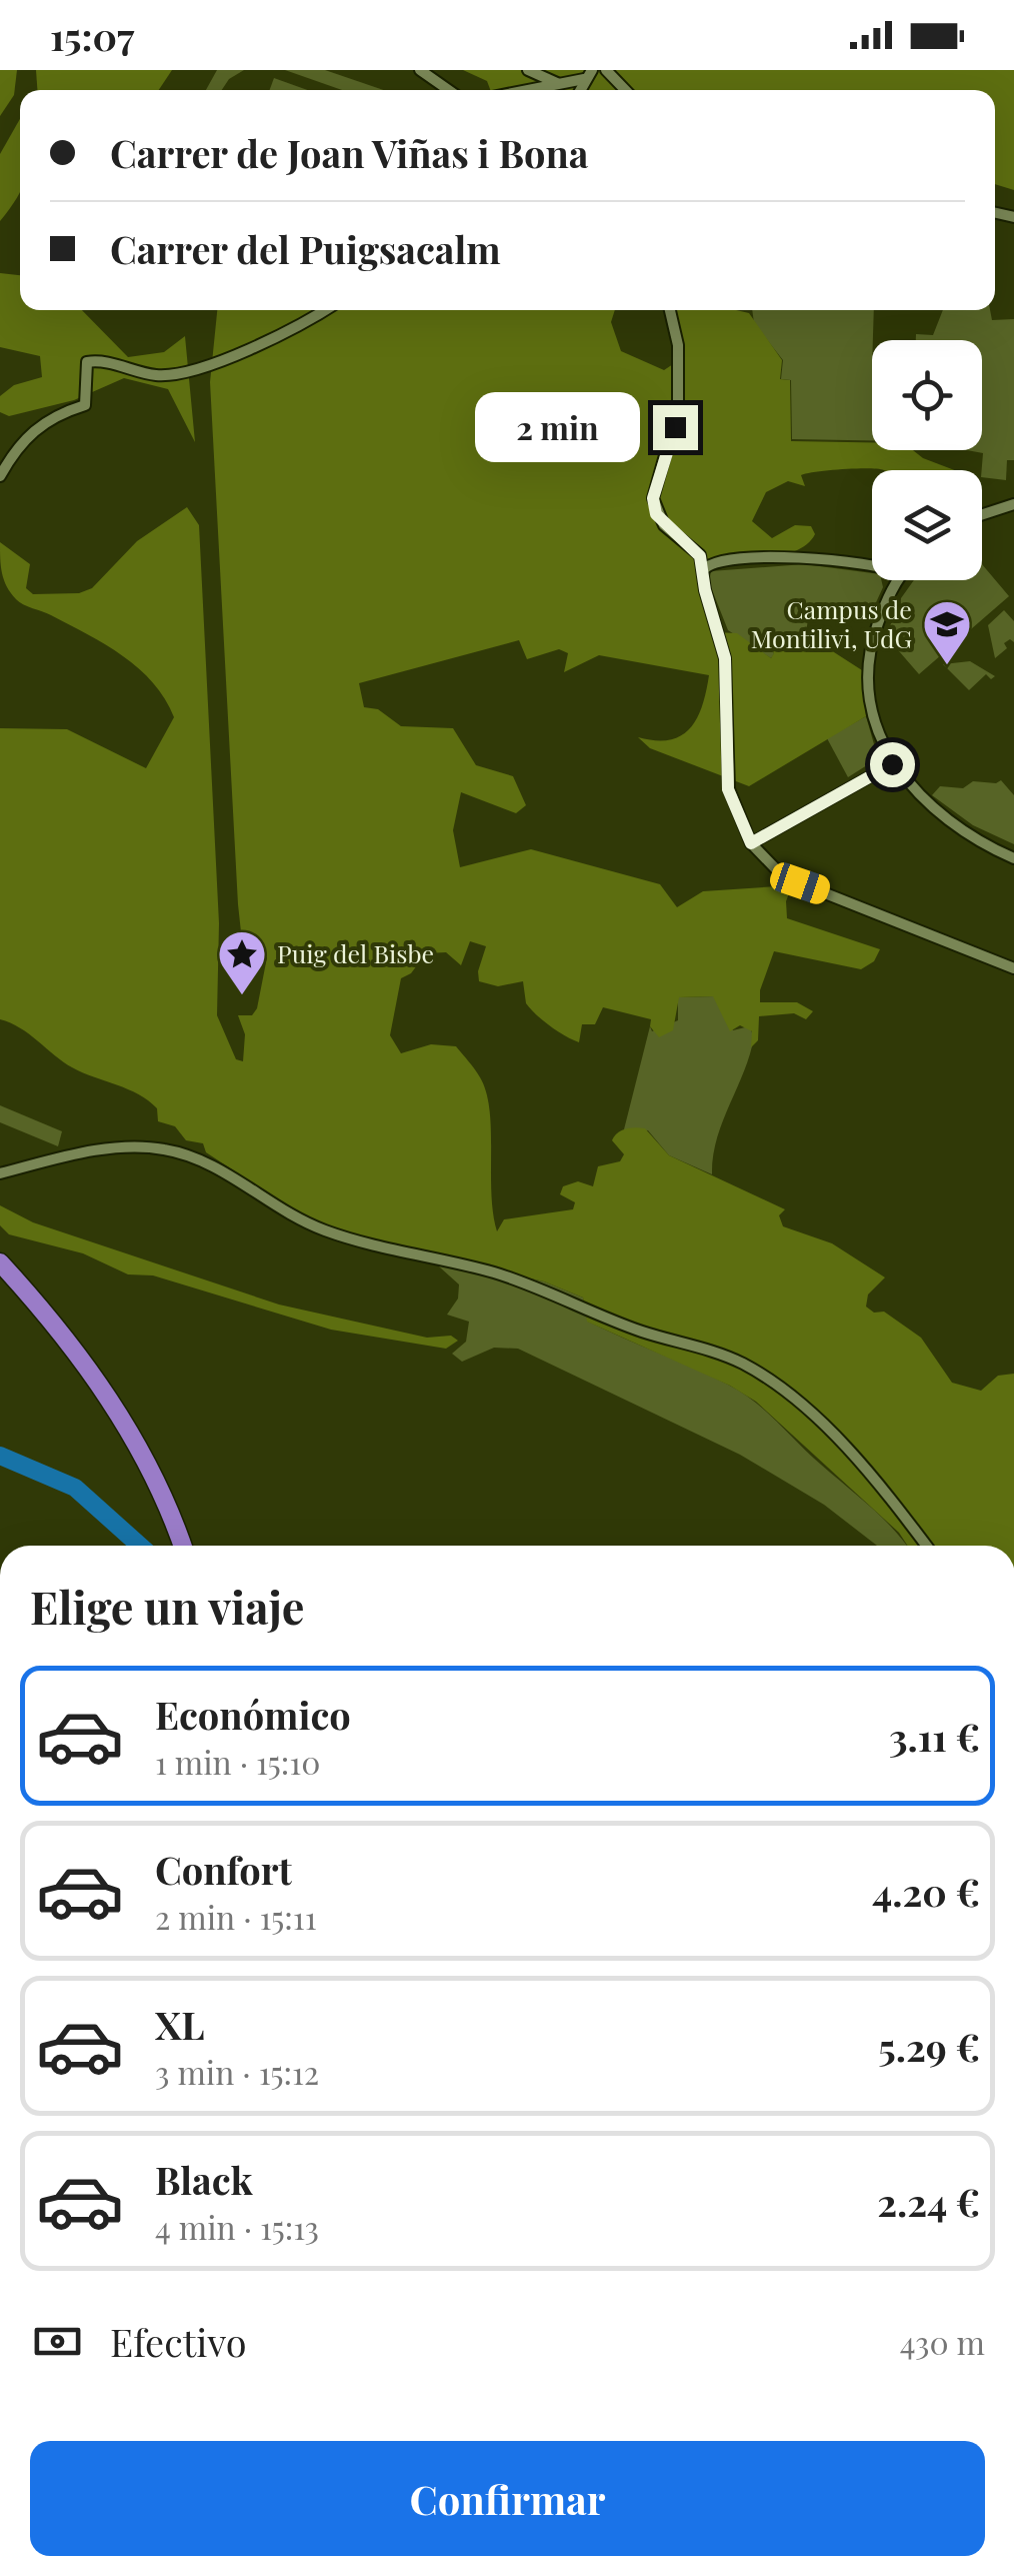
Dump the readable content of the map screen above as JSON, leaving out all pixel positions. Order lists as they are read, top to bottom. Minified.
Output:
{"places":{"school or university":["Campus de Montilivi, UdG"],"place":["Puig del Bisbe"]},"page":{"status":"15:07","banner":["Carrer de Joan Viñas i Bona","Carrer del Puigsacalm"],"bubble":"2 min","heading":"Elige un viaje","list":[{"name":"Económico","note":"1 min · 15:10","value":"3.11 €"},{"name":"Confort","note":"2 min · 15:11","value":"4.20 €"},{"name":"XL","note":"3 min · 15:12","value":"5.29 €"},{"name":"Black","note":"4 min · 15:13","value":"2.24 €"}],"pay":["Efectivo","430 m"],"buttons":"Confirmar"}}
